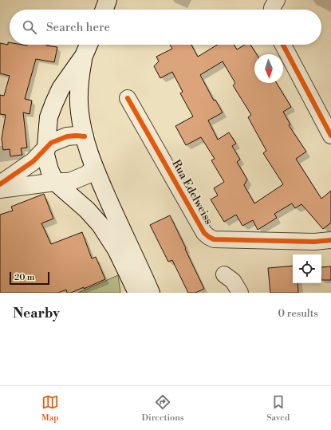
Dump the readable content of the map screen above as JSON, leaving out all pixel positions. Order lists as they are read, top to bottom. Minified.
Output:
{"streets":{"street":["Rua Edelweiss"]},"scale_bar":"20 m","north":"bottom","page":{"search":"Search here","scale":"20 m","heading":["Nearby","0 results"],"nav":["Map","Directions","Saved"]}}
